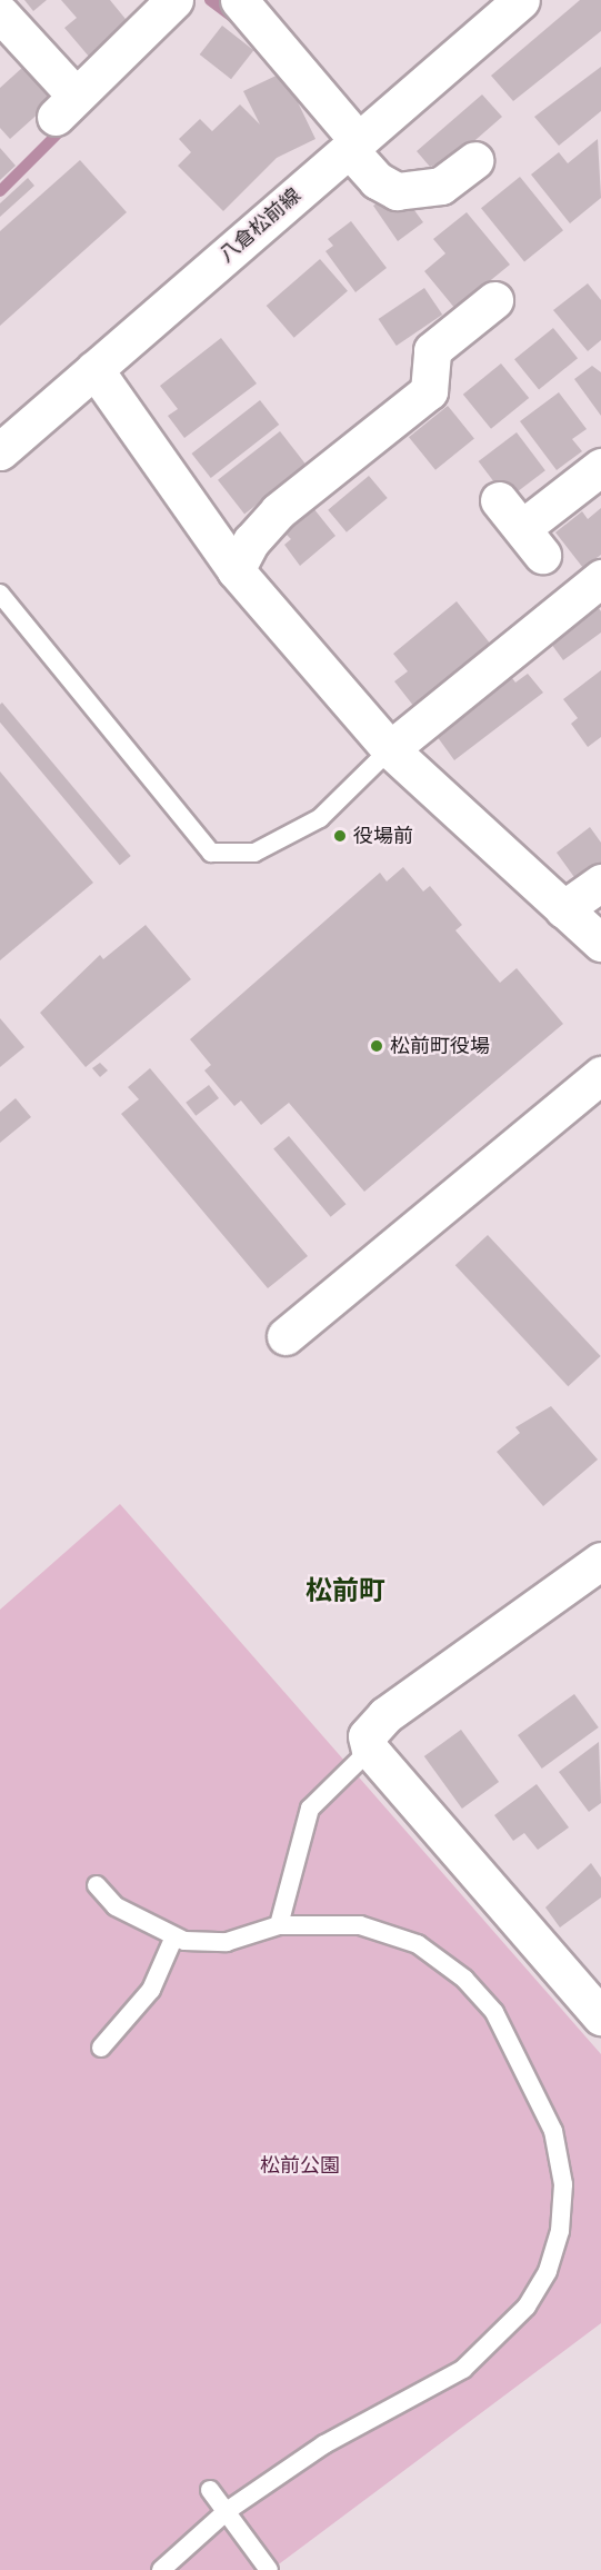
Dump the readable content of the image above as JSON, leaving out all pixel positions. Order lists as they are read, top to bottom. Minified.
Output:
{"streets":{"street":["八倉松前線"]},"districts":["松前町"],"parks":["松前公園"],"places":["役場前","松前町役場"]}
